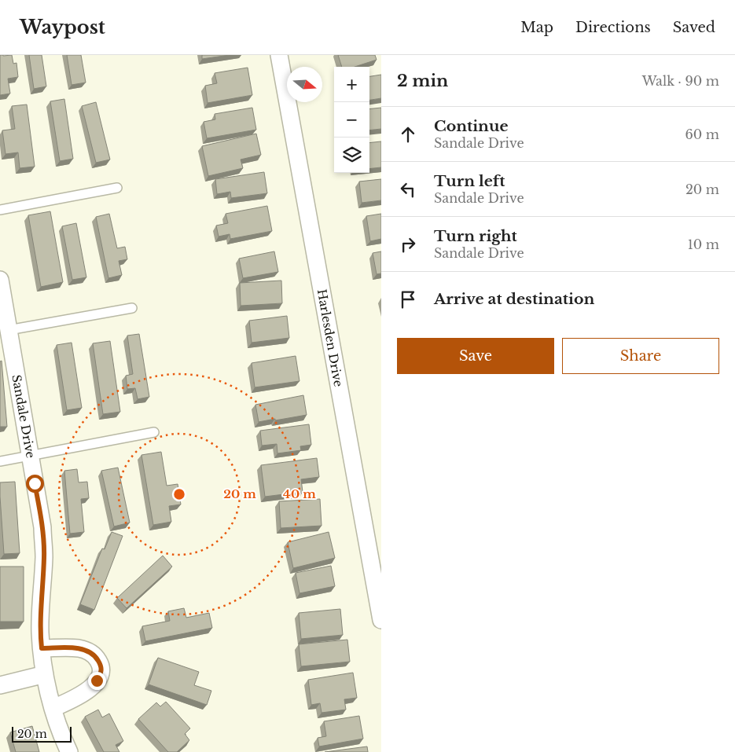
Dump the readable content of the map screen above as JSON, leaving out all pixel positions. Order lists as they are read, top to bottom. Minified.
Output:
{"streets":{"street":["Harlesden Drive","Sandale Drive"]},"scale_bar":"20 m","north":"right","page":{"header":"Waypost","nav":["Map","Directions","Saved"],"heading":["2 min","Walk · 90 m"],"map_buttons":["+","−"],"list":[["Continue","Sandale Drive","60 m"],["Turn left","Sandale Drive","20 m"],["Turn right","Sandale Drive","10 m"],"Arrive at destination"],"buttons":["Save","Share"],"scale":"20 m"},"rings":["20 m","40 m"]}
